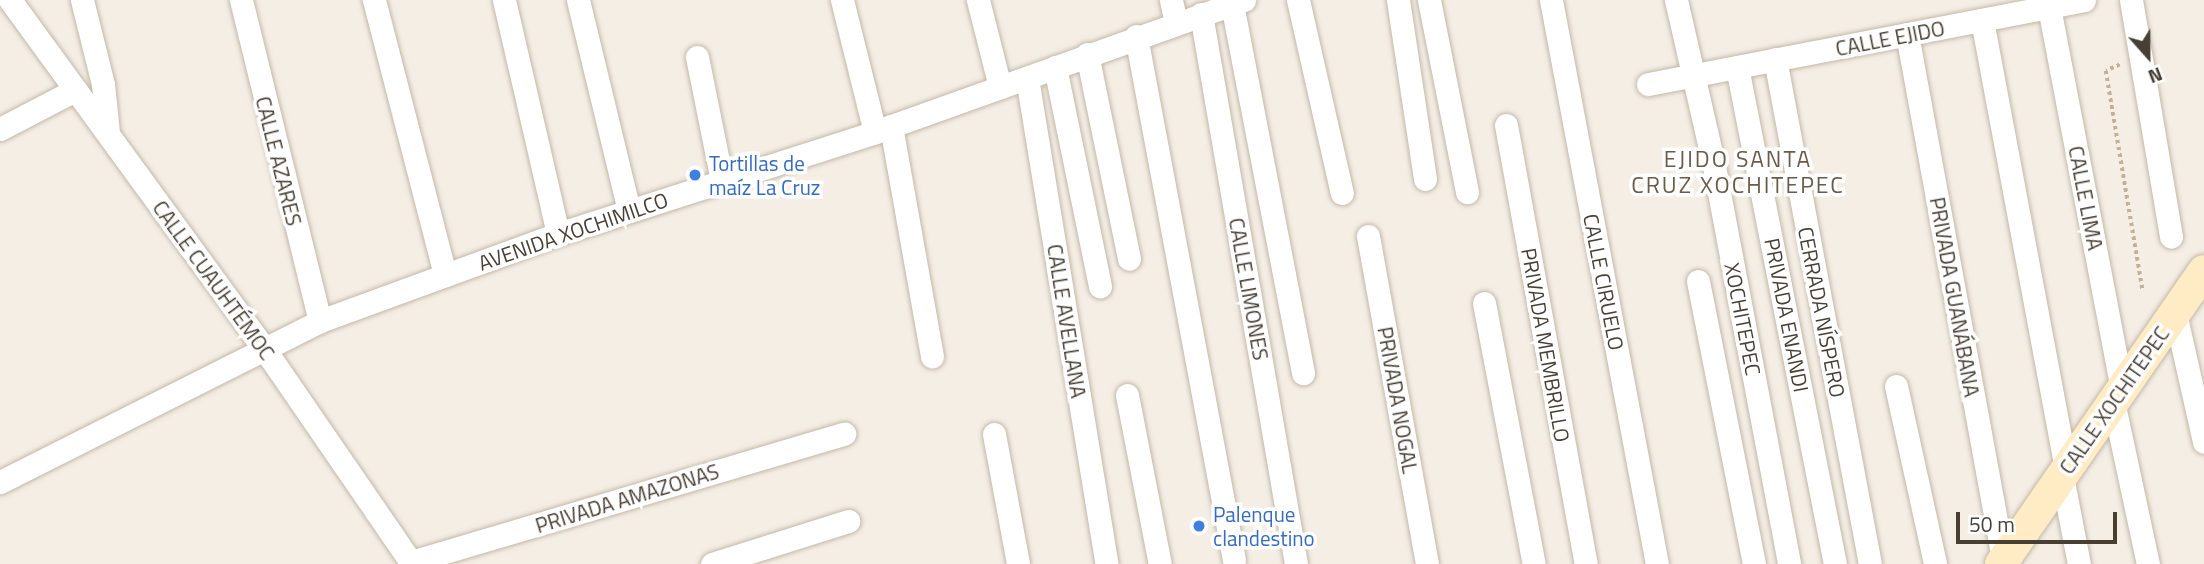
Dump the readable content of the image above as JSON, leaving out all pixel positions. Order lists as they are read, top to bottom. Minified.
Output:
{"streets":{"street":["CALLE EJIDO","CALLE AZARES","CALLE LIMA","AVENIDA XOCHIMILCO","CALLE CUAUHTÉMOC","CALLE CIRUELO","CALLE LIMONES","PRIVADA GUANÁBANA","CERRADA NÍSPERO","PRIVADA ENANDI","XOCHITEPEC","CALLE AVELLANA","PRIVADA MEMBRILLO","PRIVADA NOGAL","CALLE XOCHITEPEC","PRIVADA AMAZONAS"]},"crossings":[["CALLE EJIDO","CALLE LIMA"],["CALLE EJIDO","PRIVADA GUANÁBANA"],["CALLE EJIDO","CERRADA NÍSPERO"],["CALLE EJIDO","PRIVADA ENANDI"],["CALLE EJIDO","XOCHITEPEC"],["CALLE AZARES","AVENIDA XOCHIMILCO"],["CALLE LIMA","CALLE XOCHITEPEC"],["AVENIDA XOCHIMILCO","CALLE CUAUHTÉMOC"],["AVENIDA XOCHIMILCO","CALLE LIMONES"],["AVENIDA XOCHIMILCO","CALLE AVELLANA"],["CALLE CUAUHTÉMOC","PRIVADA AMAZONAS"],["PRIVADA GUANÁBANA","CALLE XOCHITEPEC"]],"districts":["EJIDO SANTA CRUZ XOCHITEPEC"],"places":["Tortillas de maíz La Cruz","Palenque clandestino"],"scale_bar":"50 m","north":"bottom"}
